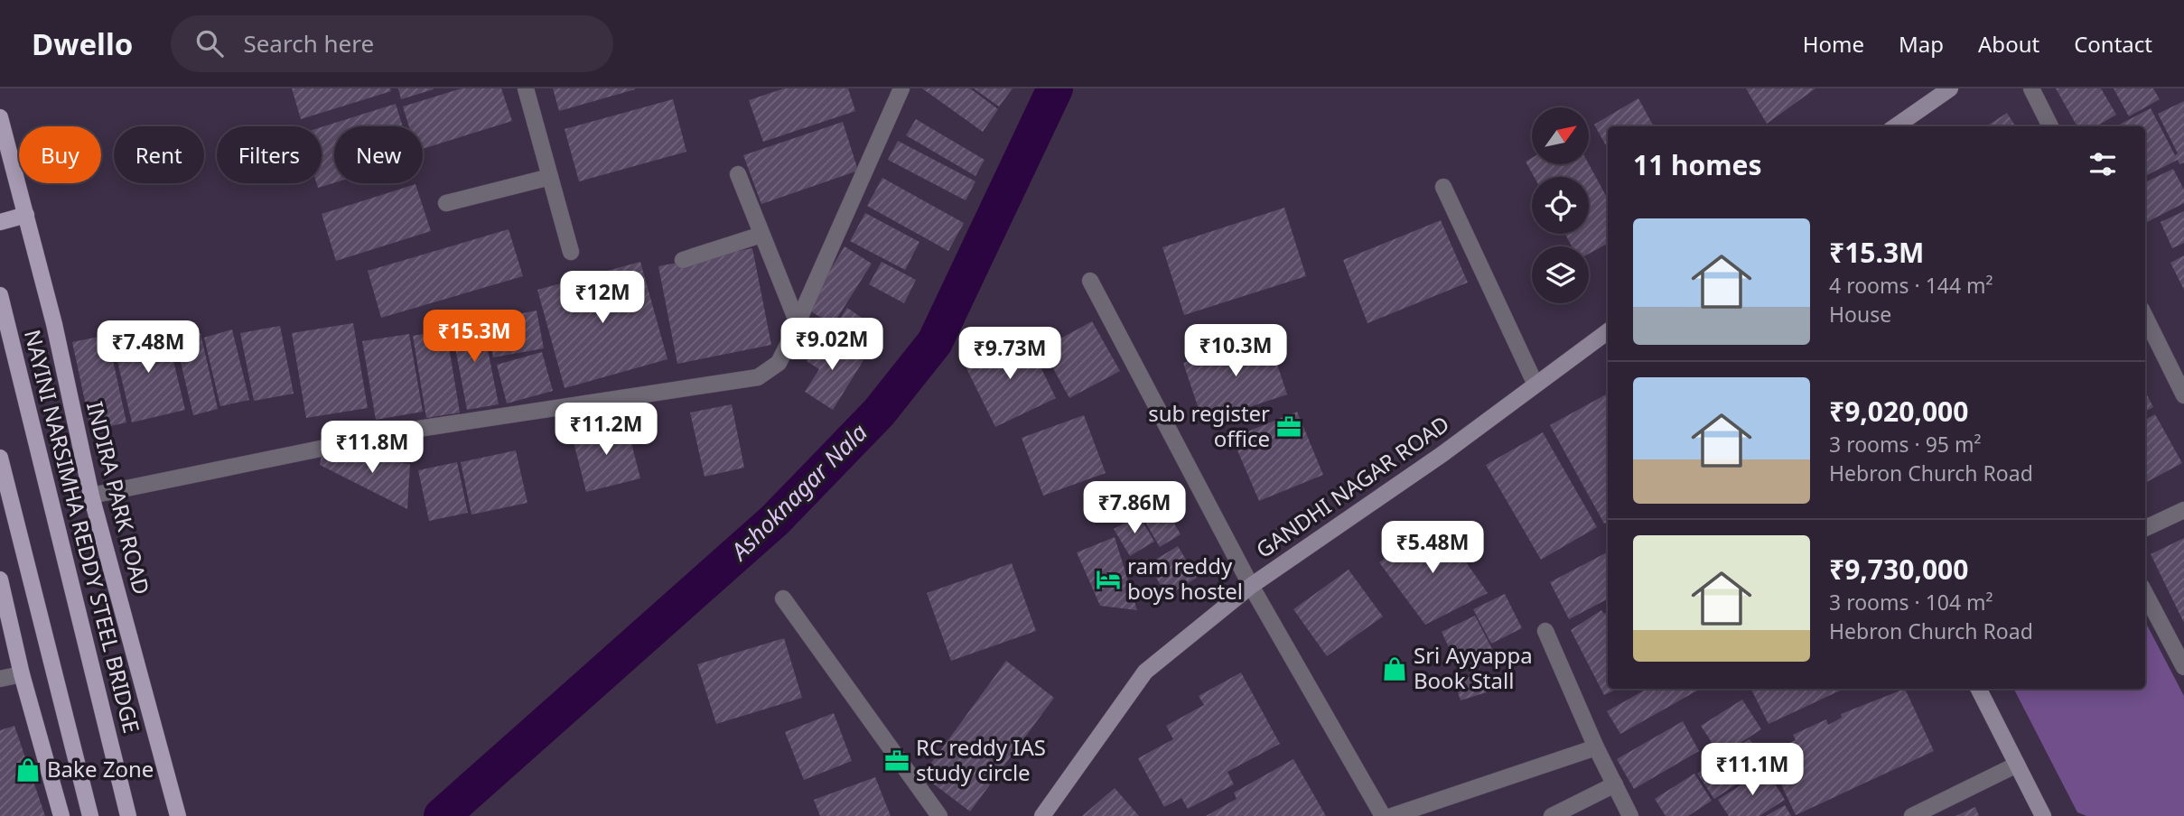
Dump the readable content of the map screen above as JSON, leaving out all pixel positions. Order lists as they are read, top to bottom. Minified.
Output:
{"streets":{"main road":["GANDHI NAGAR ROAD","INDIRA PARK ROAD","NAYINI NARSIMHA REDDY STEEL BRIDGE"]},"water":["Ashoknagar Nala"],"places":{"office":["sub register office","RC reddy IAS study circle"],"hotel":["ram reddy boys hostel"],"shop":["Sri Ayyappa Book Stall","Bake Zone"]},"north":"top right","page":{"header":"Dwello","search":"Search here","nav":["Home","Map","About","Contact"],"chip":["Buy","Rent","Filters","New"],"heading":"11 homes","list":[{"name":"₹15.3M","note":"4 rooms · 144 m² · House"},{"name":"₹9,020,000","note":"3 rooms · 95 m² · Hebron Church Road"},{"name":"₹9,730,000","note":"3 rooms · 104 m² · Hebron Church Road"}],"price":["₹12M","₹15.3M","₹9.02M","₹7.48M","₹10.3M","₹9.73M","₹11.2M","₹11.8M","₹7.86M","₹5.48M","₹11.1M"]}}
